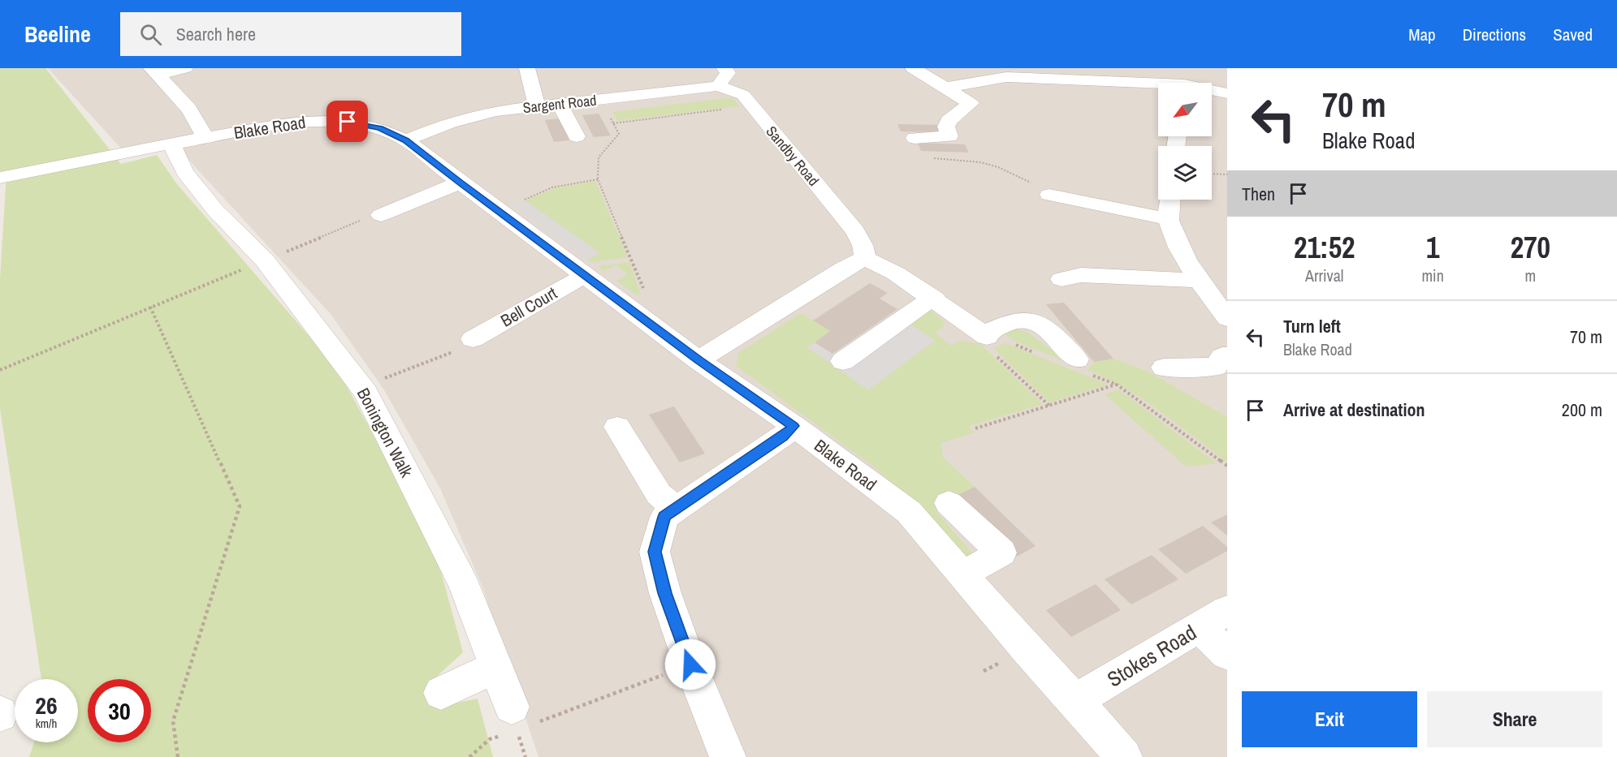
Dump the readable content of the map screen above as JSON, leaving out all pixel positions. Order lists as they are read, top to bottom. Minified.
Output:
{"streets":{"street":["Sargent Road","Blake Road","Sandby Road","Bell Court","Bonington Walk","Stokes Road"]},"crossings":[["Sargent Road","Blake Road"],["Sargent Road","Sandby Road"],["Blake Road","Bell Court"],["Blake Road","Bonington Walk"],["Blake Road","Stokes Road"]],"north":"bottom left","page":{"header":"Beeline","search":"Search here","nav":["Map","Directions","Saved"],"turn":["70 m","Blake Road"],"then":"Then","eta":["21:52","Arrival","1","min","270","m"],"list":[{"name":"Turn left","note":"Blake Road","value":"70 m"},{"name":"Arrive at destination","value":"200 m"}],"speed":"26 km/h","limit":"30","buttons":["Exit","Share"]}}
